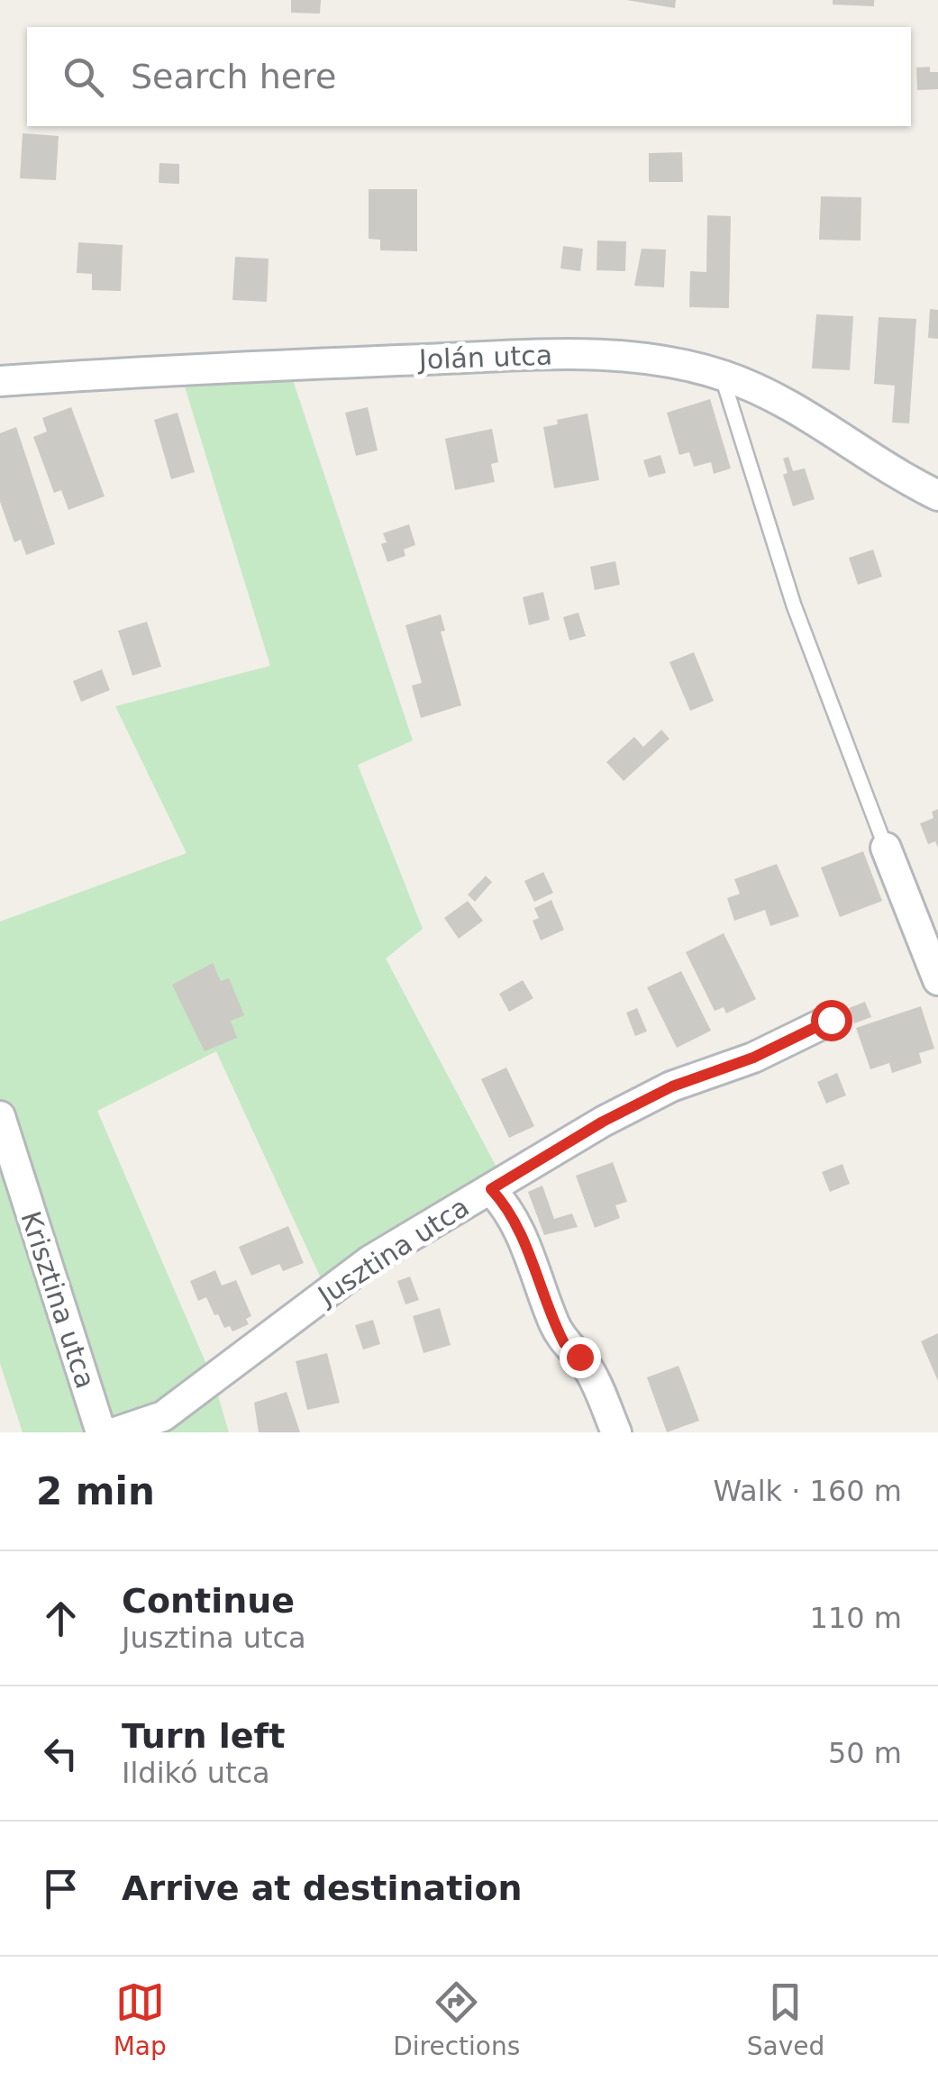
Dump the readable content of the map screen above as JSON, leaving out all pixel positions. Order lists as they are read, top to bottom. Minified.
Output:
{"streets":{"street":["Jolán utca","Jusztina utca","Krisztina utca"]},"page":{"search":"Search here","heading":["2 min","Walk · 160 m"],"list":[["Continue","Jusztina utca","110 m"],["Turn left","Ildikó utca","50 m"],"Arrive at destination"],"nav":["Map","Directions","Saved"]}}
